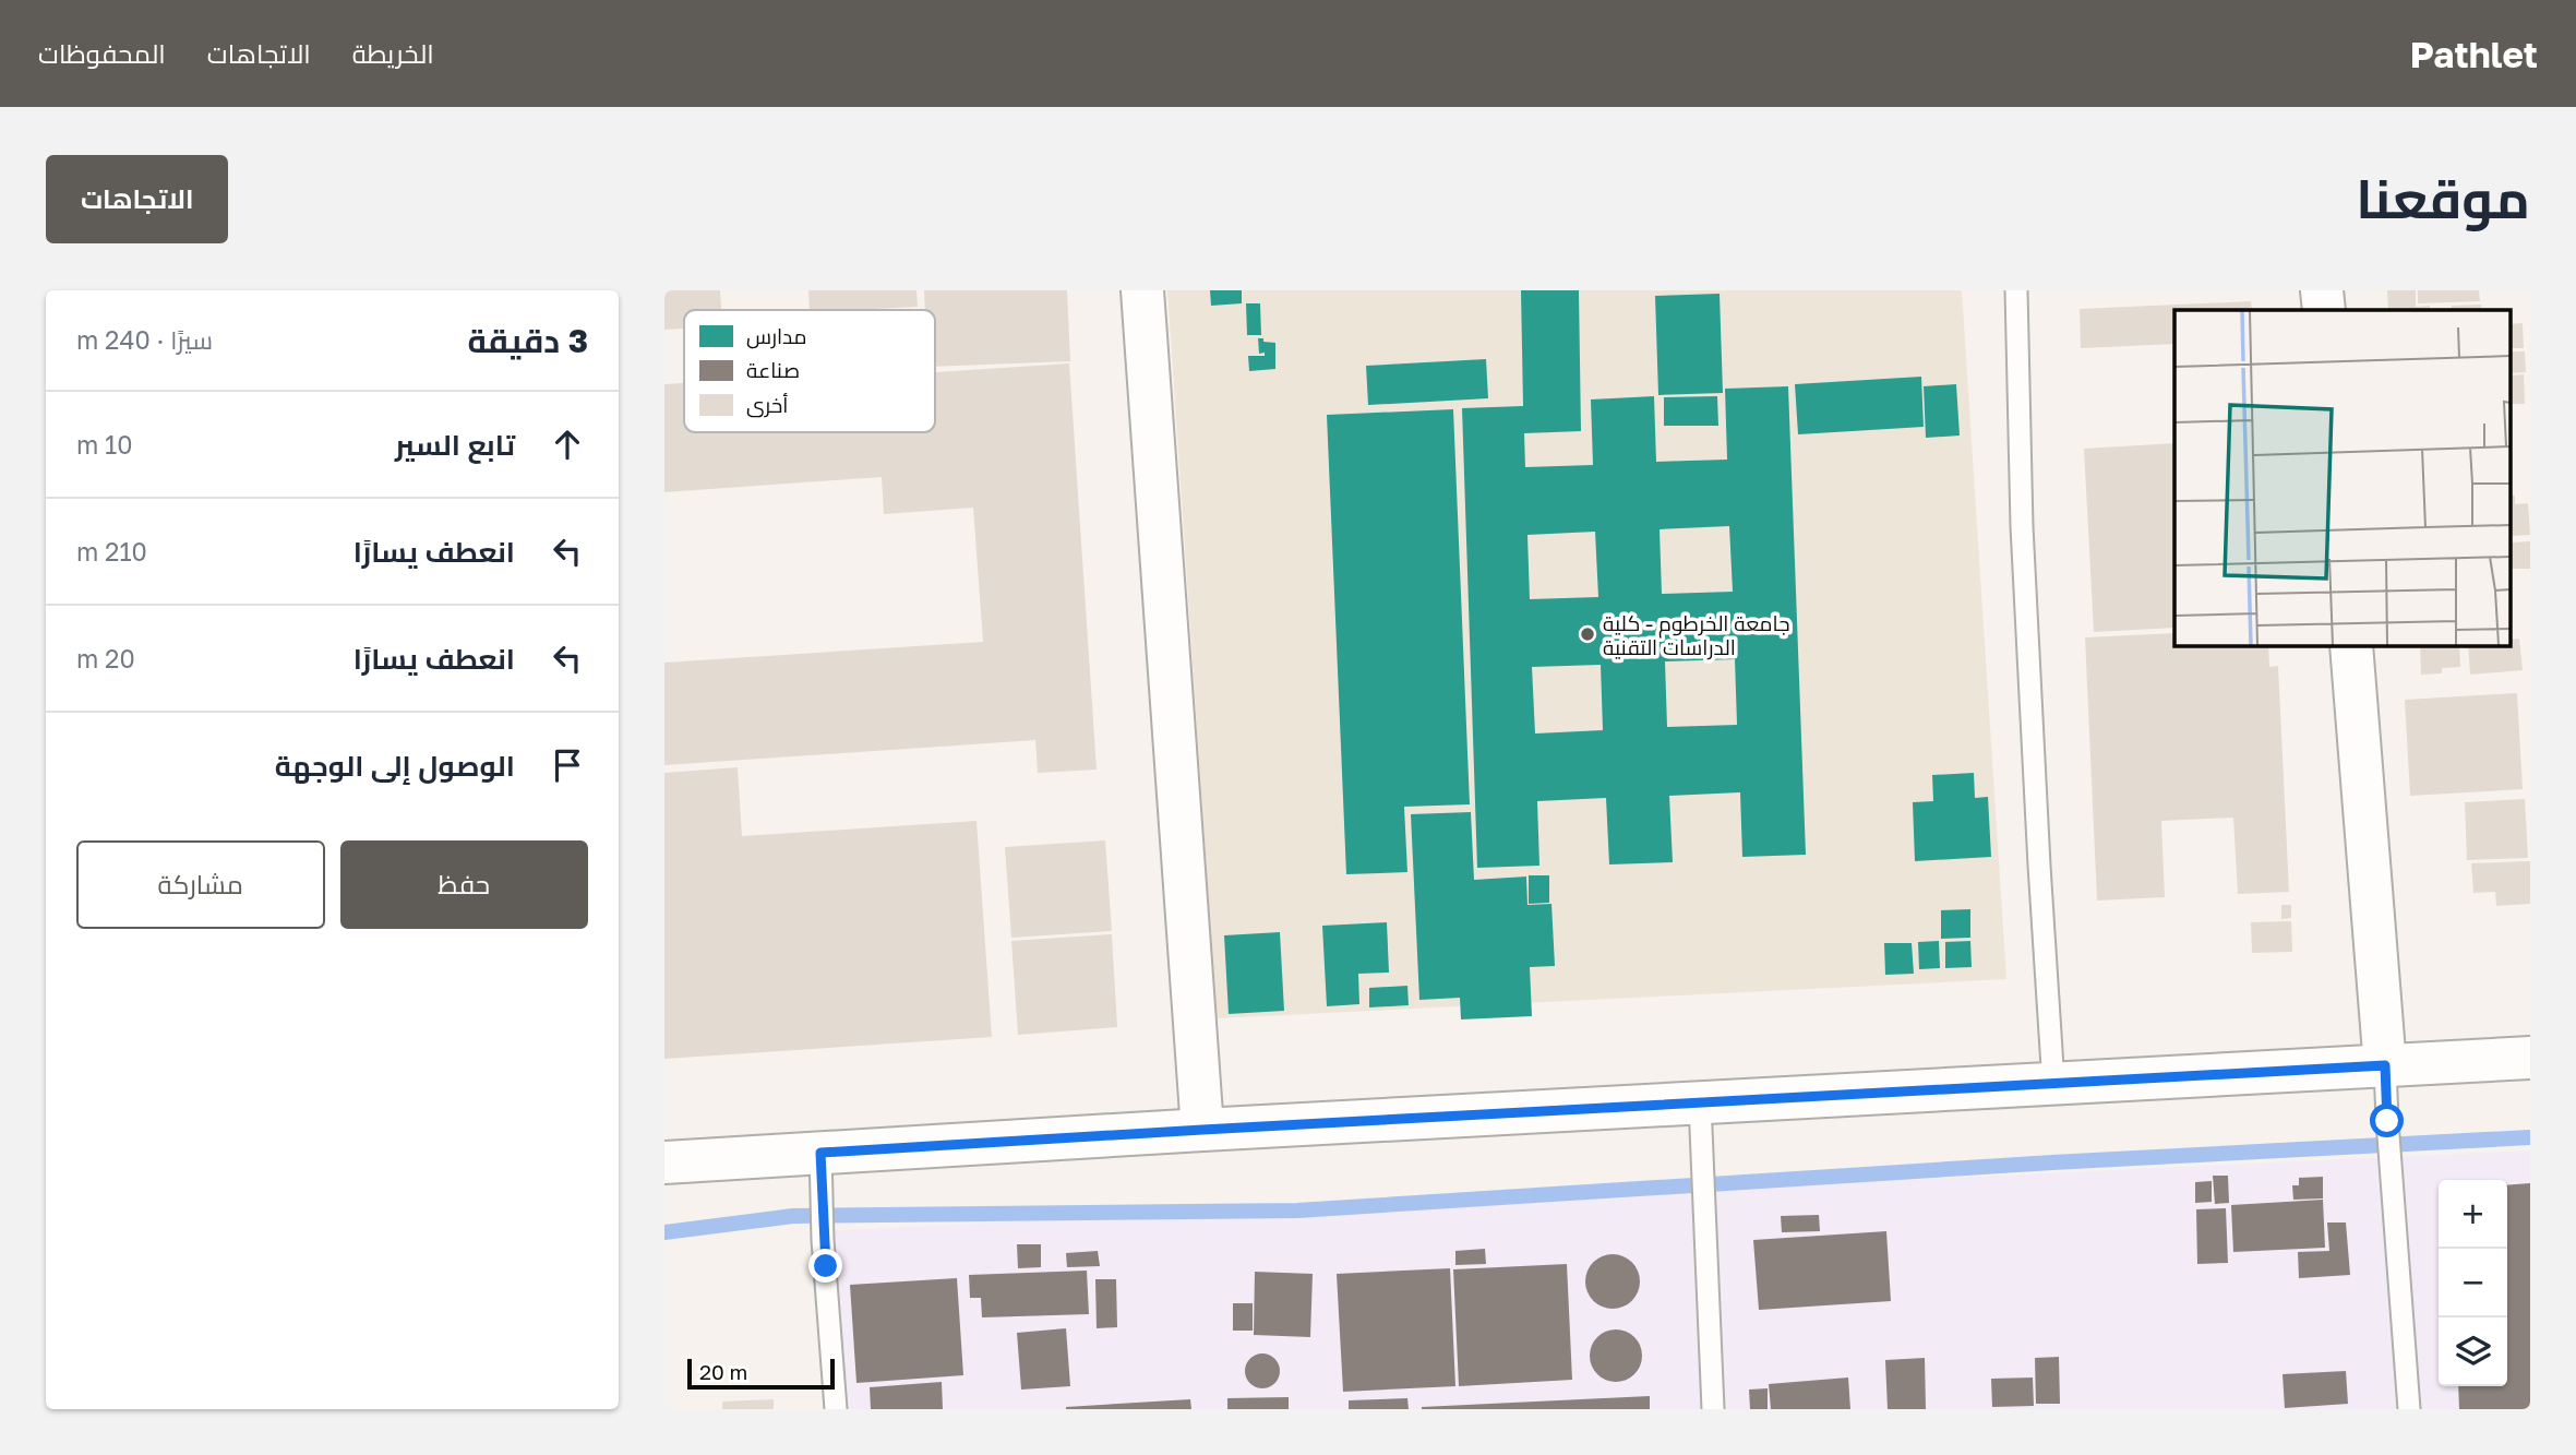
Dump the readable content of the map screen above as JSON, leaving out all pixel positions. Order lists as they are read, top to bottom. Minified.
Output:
{"places":["جامعة الخرطوم - كلية الدراسات التقنية"],"legend":["مدارس","صناعة","أخرى"],"scale_bar":"20 m","page":{"header":"Pathlet","nav":["الخريطة","الاتجاهات","المحفوظات"],"title":"موقعنا","buttons":["الاتجاهات",["حفظ","مشاركة"]],"heading":["3 دقيقة","سيرًا · 240 m"],"list":[["تابع السير","10 m"],["انعطف يسارًا","210 m"],["انعطف يسارًا","20 m"],"الوصول إلى الوجهة"],"map_buttons":["+","−"],"scale":"20 m"}}
